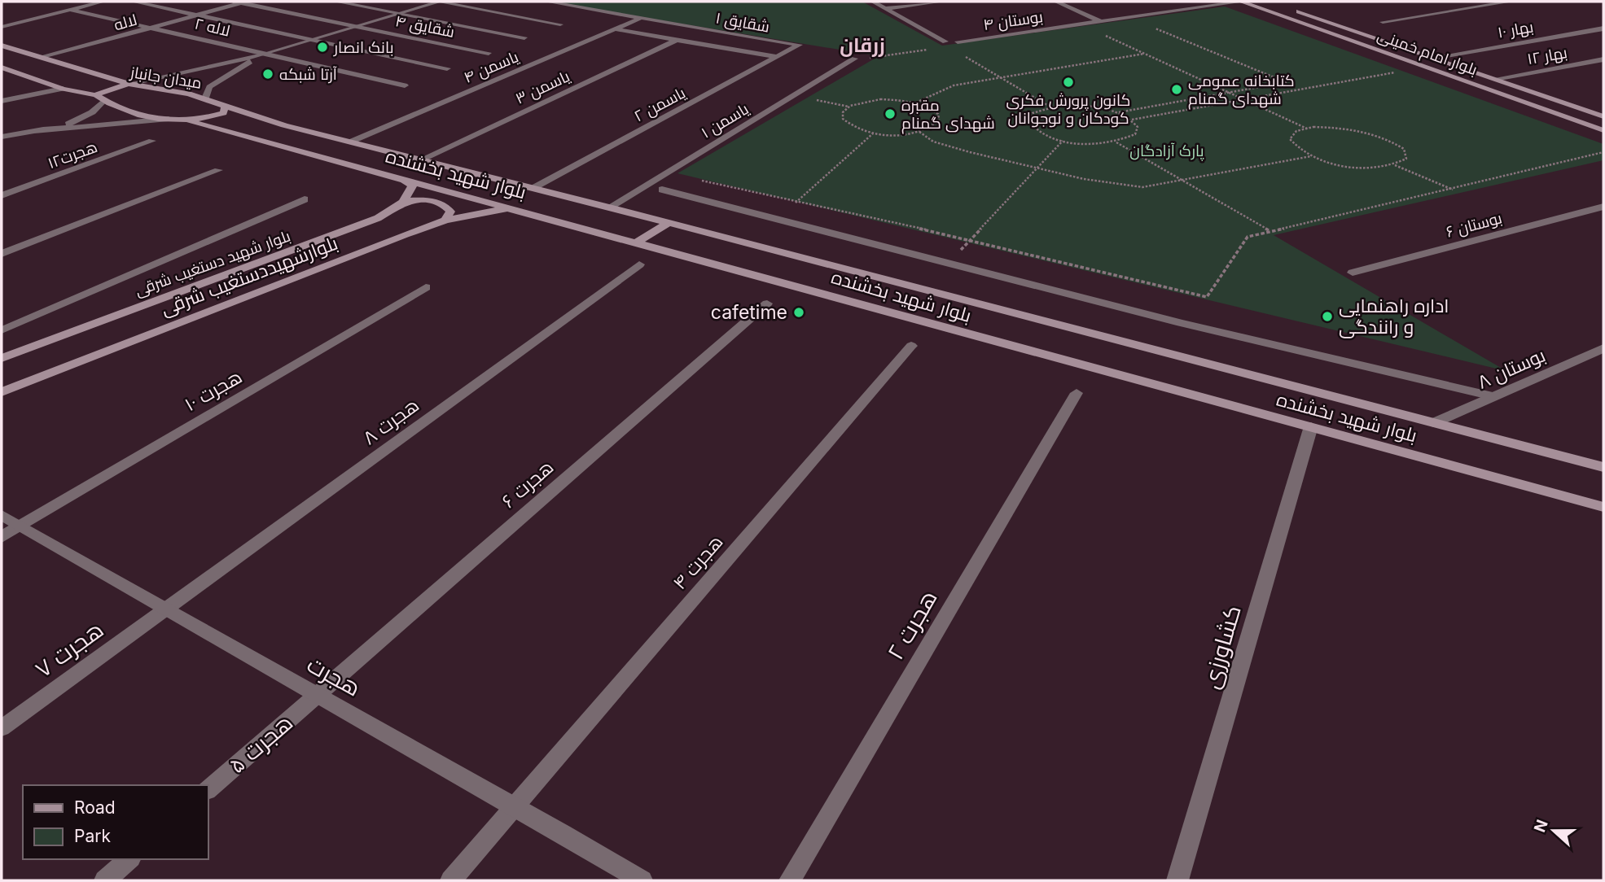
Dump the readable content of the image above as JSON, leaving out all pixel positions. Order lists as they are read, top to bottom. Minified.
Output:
{"streets":{"main road":["بلوار امام خمینی","میدان جانباز","بلوار شهید بخشنده","بلوار شهید دستغیب شرقی","بلوارشهیددستغیب شرقی"],"street":["بوستان ۴","لاله","شقایق ۱","شقایق ۴","لاله ۲","بهار ۱۰","بهار ۱۲","یاسمن ۴","یاسمن ۳","یاسمن ۲","یاسمن ۱","هجرت۱۲","بوستان ۶","بوستان ۸","هجرت ۱۰","هجرت ۸","هجرت ۶","هجرت ۴","هجرت ۲","کشاورزی","هجرت ۷","هجرت","هجرت ۵"]},"crossings":[["بوستان ۴","بلوار امام خمینی"],["لاله","شقایق ۴"],["لاله","لاله ۲"],["شقایق ۱","یاسمن ۴"],["شقایق ۱","یاسمن ۲"],["بهار ۱۰","بلوار امام خمینی"],["بلوار امام خمینی","بهار ۱۲"],["یاسمن ۴","بلوار شهید بخشنده"],["میدان جانباز","بلوار شهید بخشنده"],["یاسمن ۳","بلوار شهید بخشنده"],["یاسمن ۲","بلوار شهید بخشنده"],["یاسمن ۱","بلوار شهید بخشنده"],["بلوار شهید بخشنده","بلوارشهیددستغیب شرقی"],["بلوار شهید بخشنده","بوستان ۸"],["بلوار شهید بخشنده","کشاورزی"],["هجرت ۱۰","هجرت"],["هجرت ۸","هجرت ۷"],["هجرت ۸","هجرت"],["هجرت ۶","هجرت"],["هجرت ۶","هجرت ۵"],["هجرت ۴","هجرت"],["هجرت ۷","هجرت"],["هجرت","هجرت ۵"]],"districts":["زرقان"],"parks":["پارک آزادگان"],"places":["بانک انصار","آرتا شبکه","کانون پرورش فکری کودکان و نوجوانان","کتابخانه عمومی شهدای گمنام","مقبره شهدای گمنام","cafetime","اداره راهنمایی و رانندگی"],"legend":["Road","Park"],"north":"left"}
